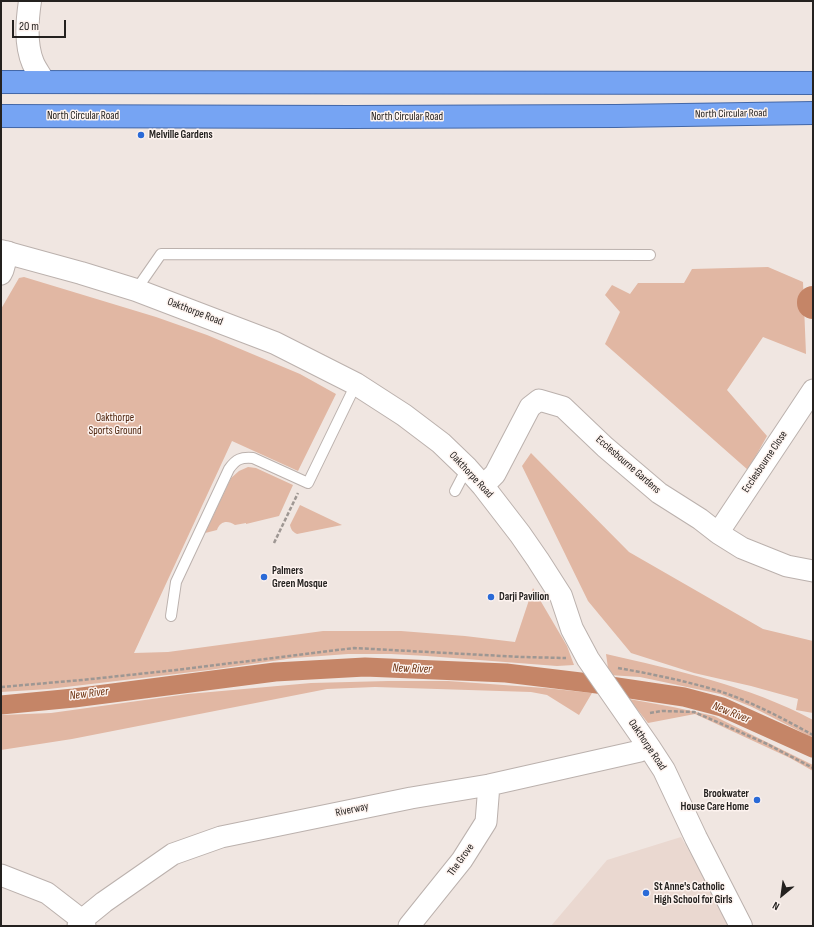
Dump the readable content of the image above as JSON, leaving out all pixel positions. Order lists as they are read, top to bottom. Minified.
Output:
{"streets":{"highway":["North Circular Road"],"street":["Oakthorpe Road","Ecclesbourne Close","Ecclesbourne Gardens","Riverway","The Grove"]},"crossings":[["Oakthorpe Road","Ecclesbourne Gardens"],["Oakthorpe Road","Riverway"],["Ecclesbourne Close","Ecclesbourne Gardens"],["Riverway","The Grove"]],"water":["New River"],"parks":["Oakthorpe Sports Ground"],"places":["Melville Gardens","Palmers Green Mosque","Darji Pavilion","Brookwater House Care Home","St Anne's Catholic High School for Girls"],"scale_bar":"20 m","north":"bottom left"}
